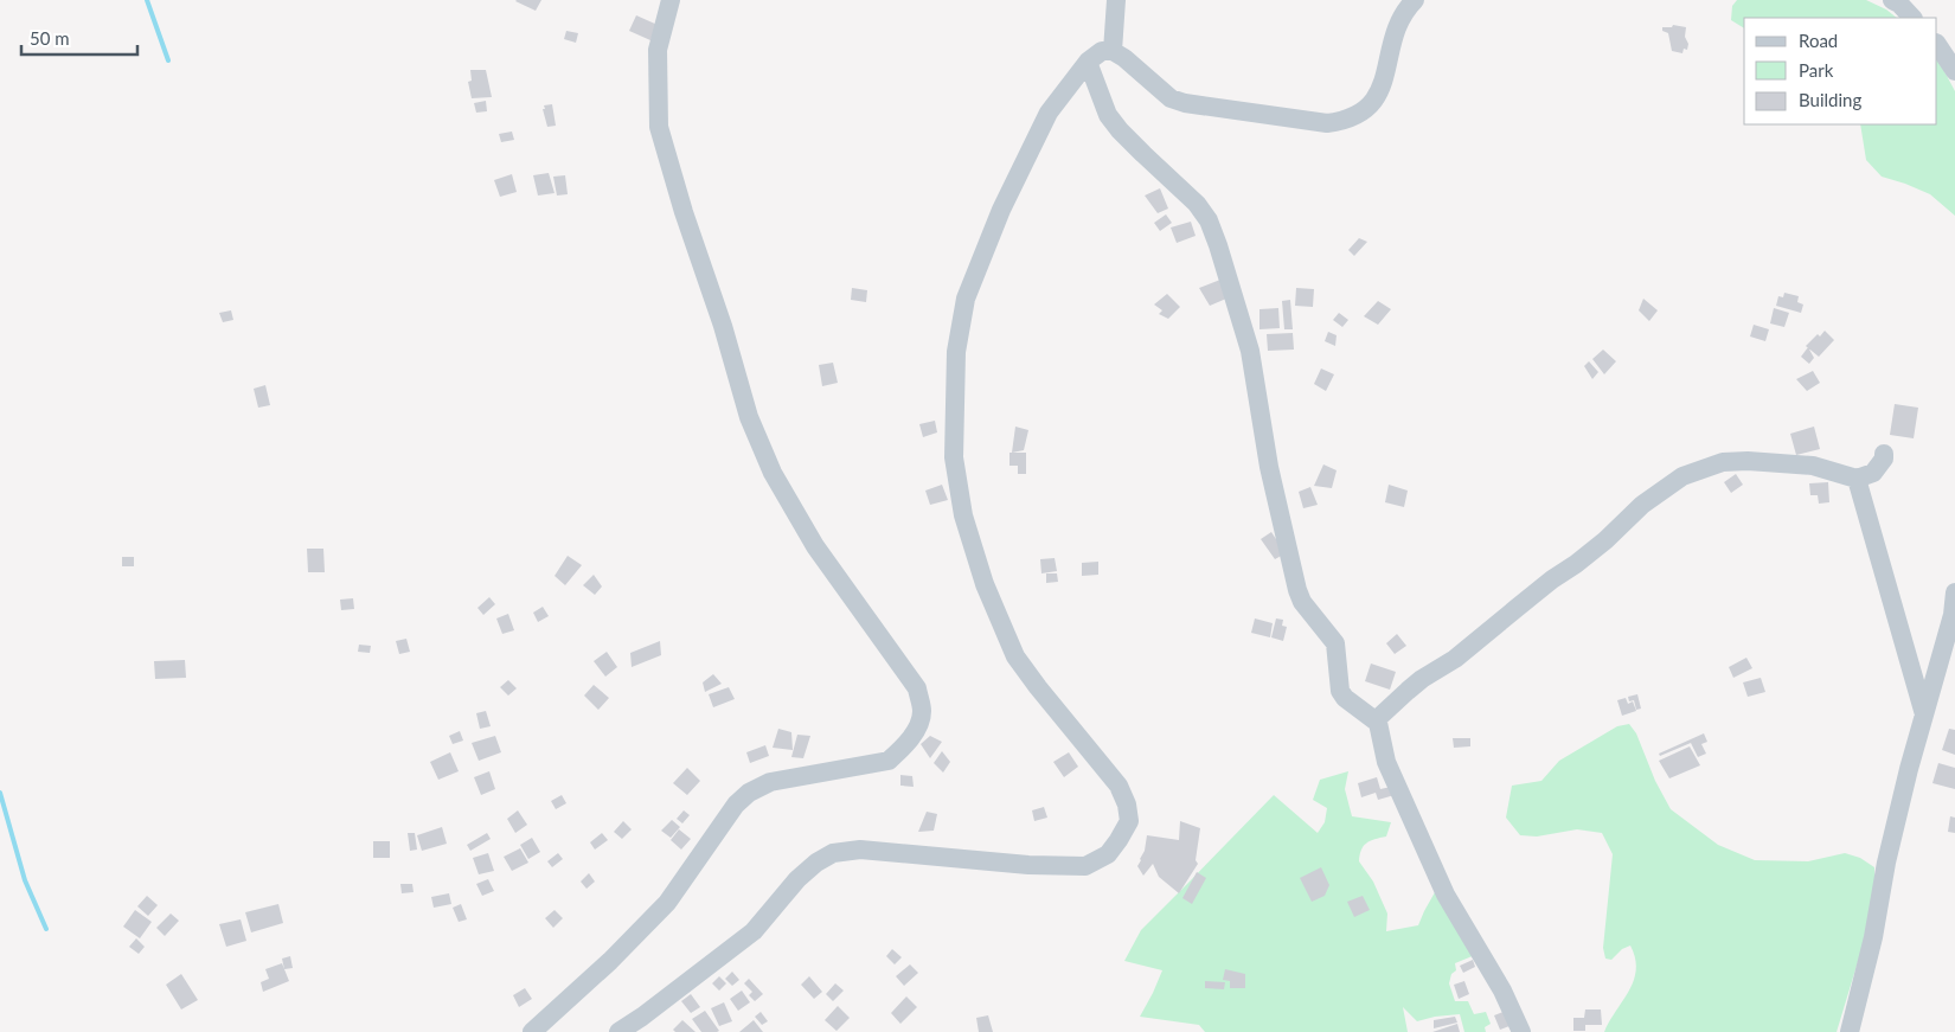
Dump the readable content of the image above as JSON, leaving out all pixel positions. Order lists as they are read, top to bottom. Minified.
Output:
{"legend":["Road","Park","Building"],"scale_bar":"50 m"}
